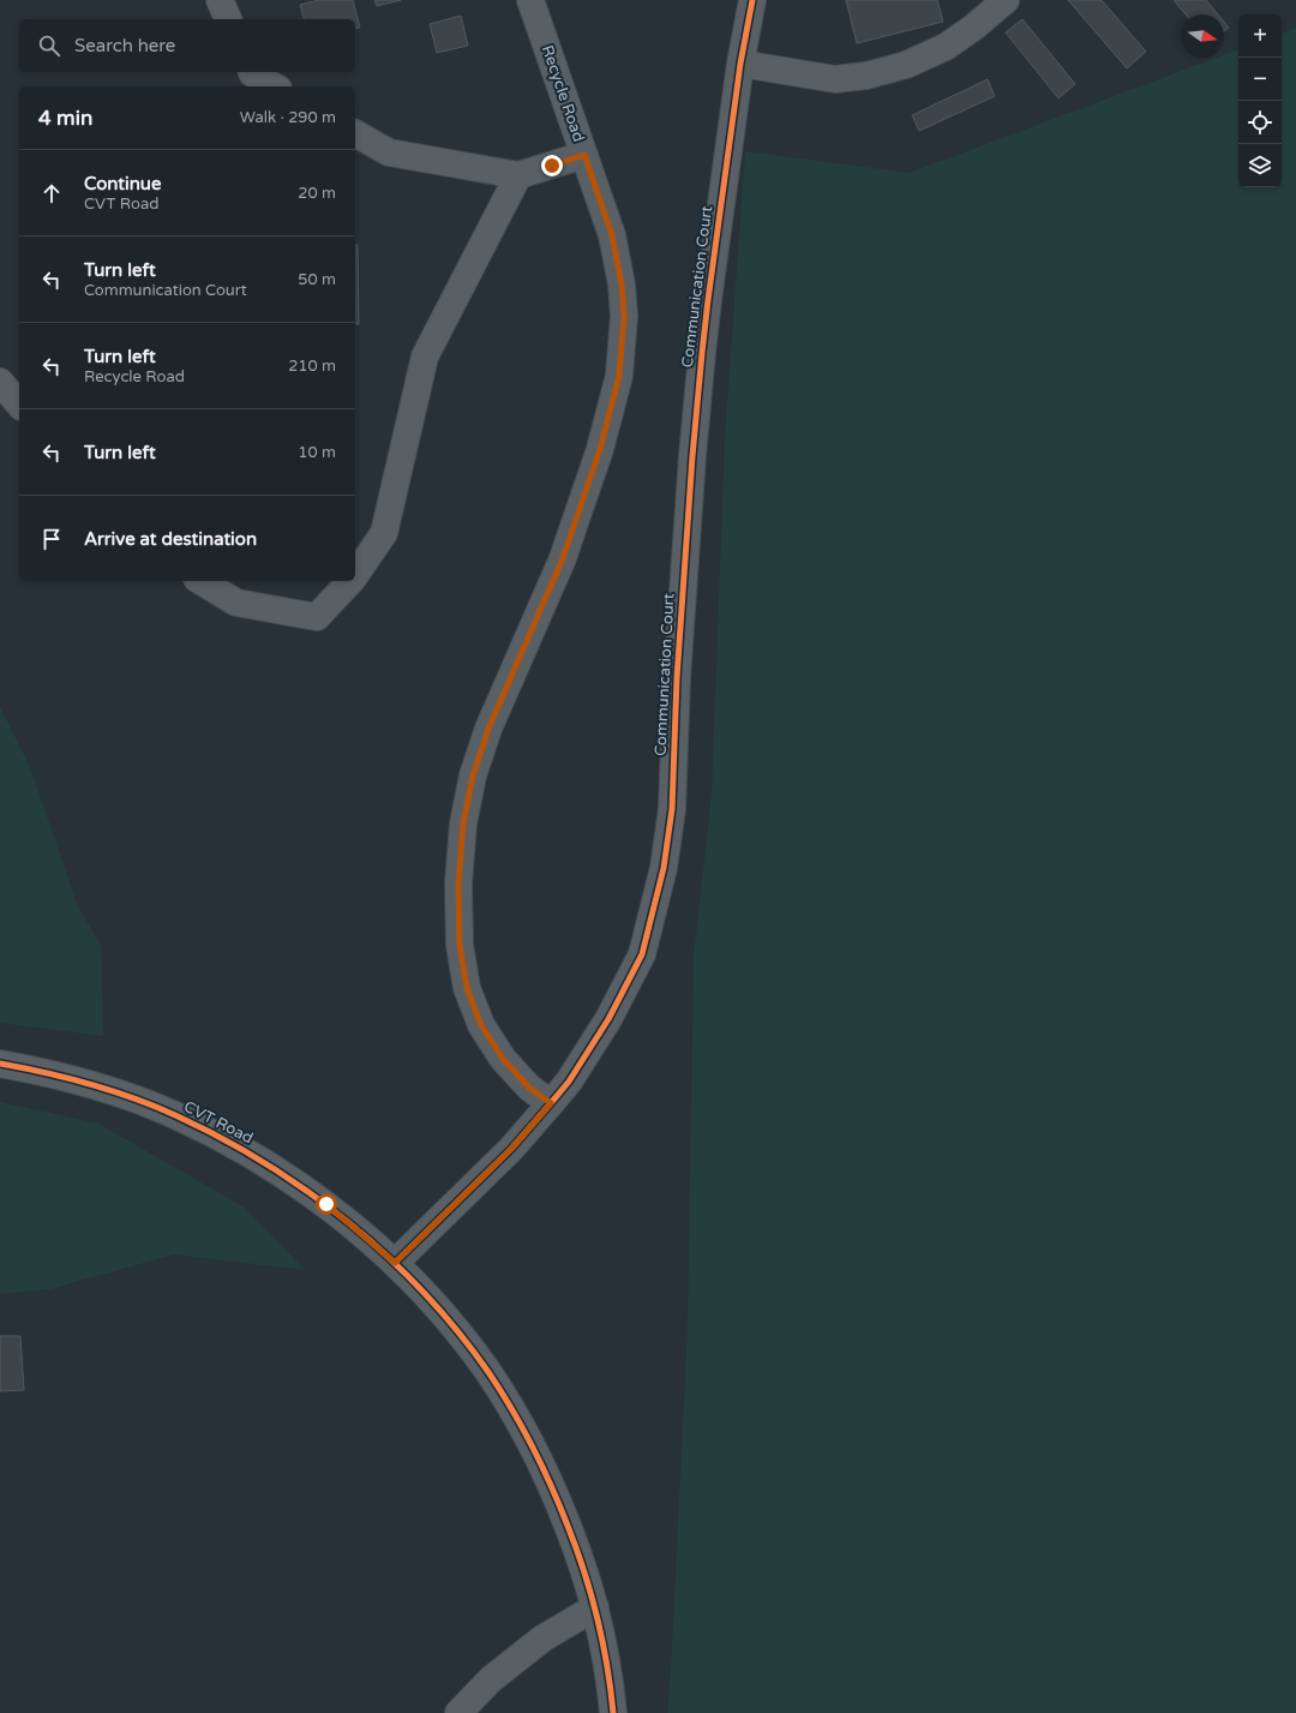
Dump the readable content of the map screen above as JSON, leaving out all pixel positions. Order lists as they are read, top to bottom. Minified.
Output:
{"streets":{"street":["Recycle Road","Communication Court","CVT Road"]},"crossings":[["Recycle Road","Communication Court"],["Communication Court","CVT Road"]],"north":"right","page":{"map_buttons":["+","−"],"search":"Search here","heading":["4 min","Walk · 290 m"],"list":[["Continue","CVT Road","20 m"],["Turn left","Communication Court","50 m"],["Turn left","Recycle Road","210 m"],["Turn left","10 m"],"Arrive at destination"]}}
